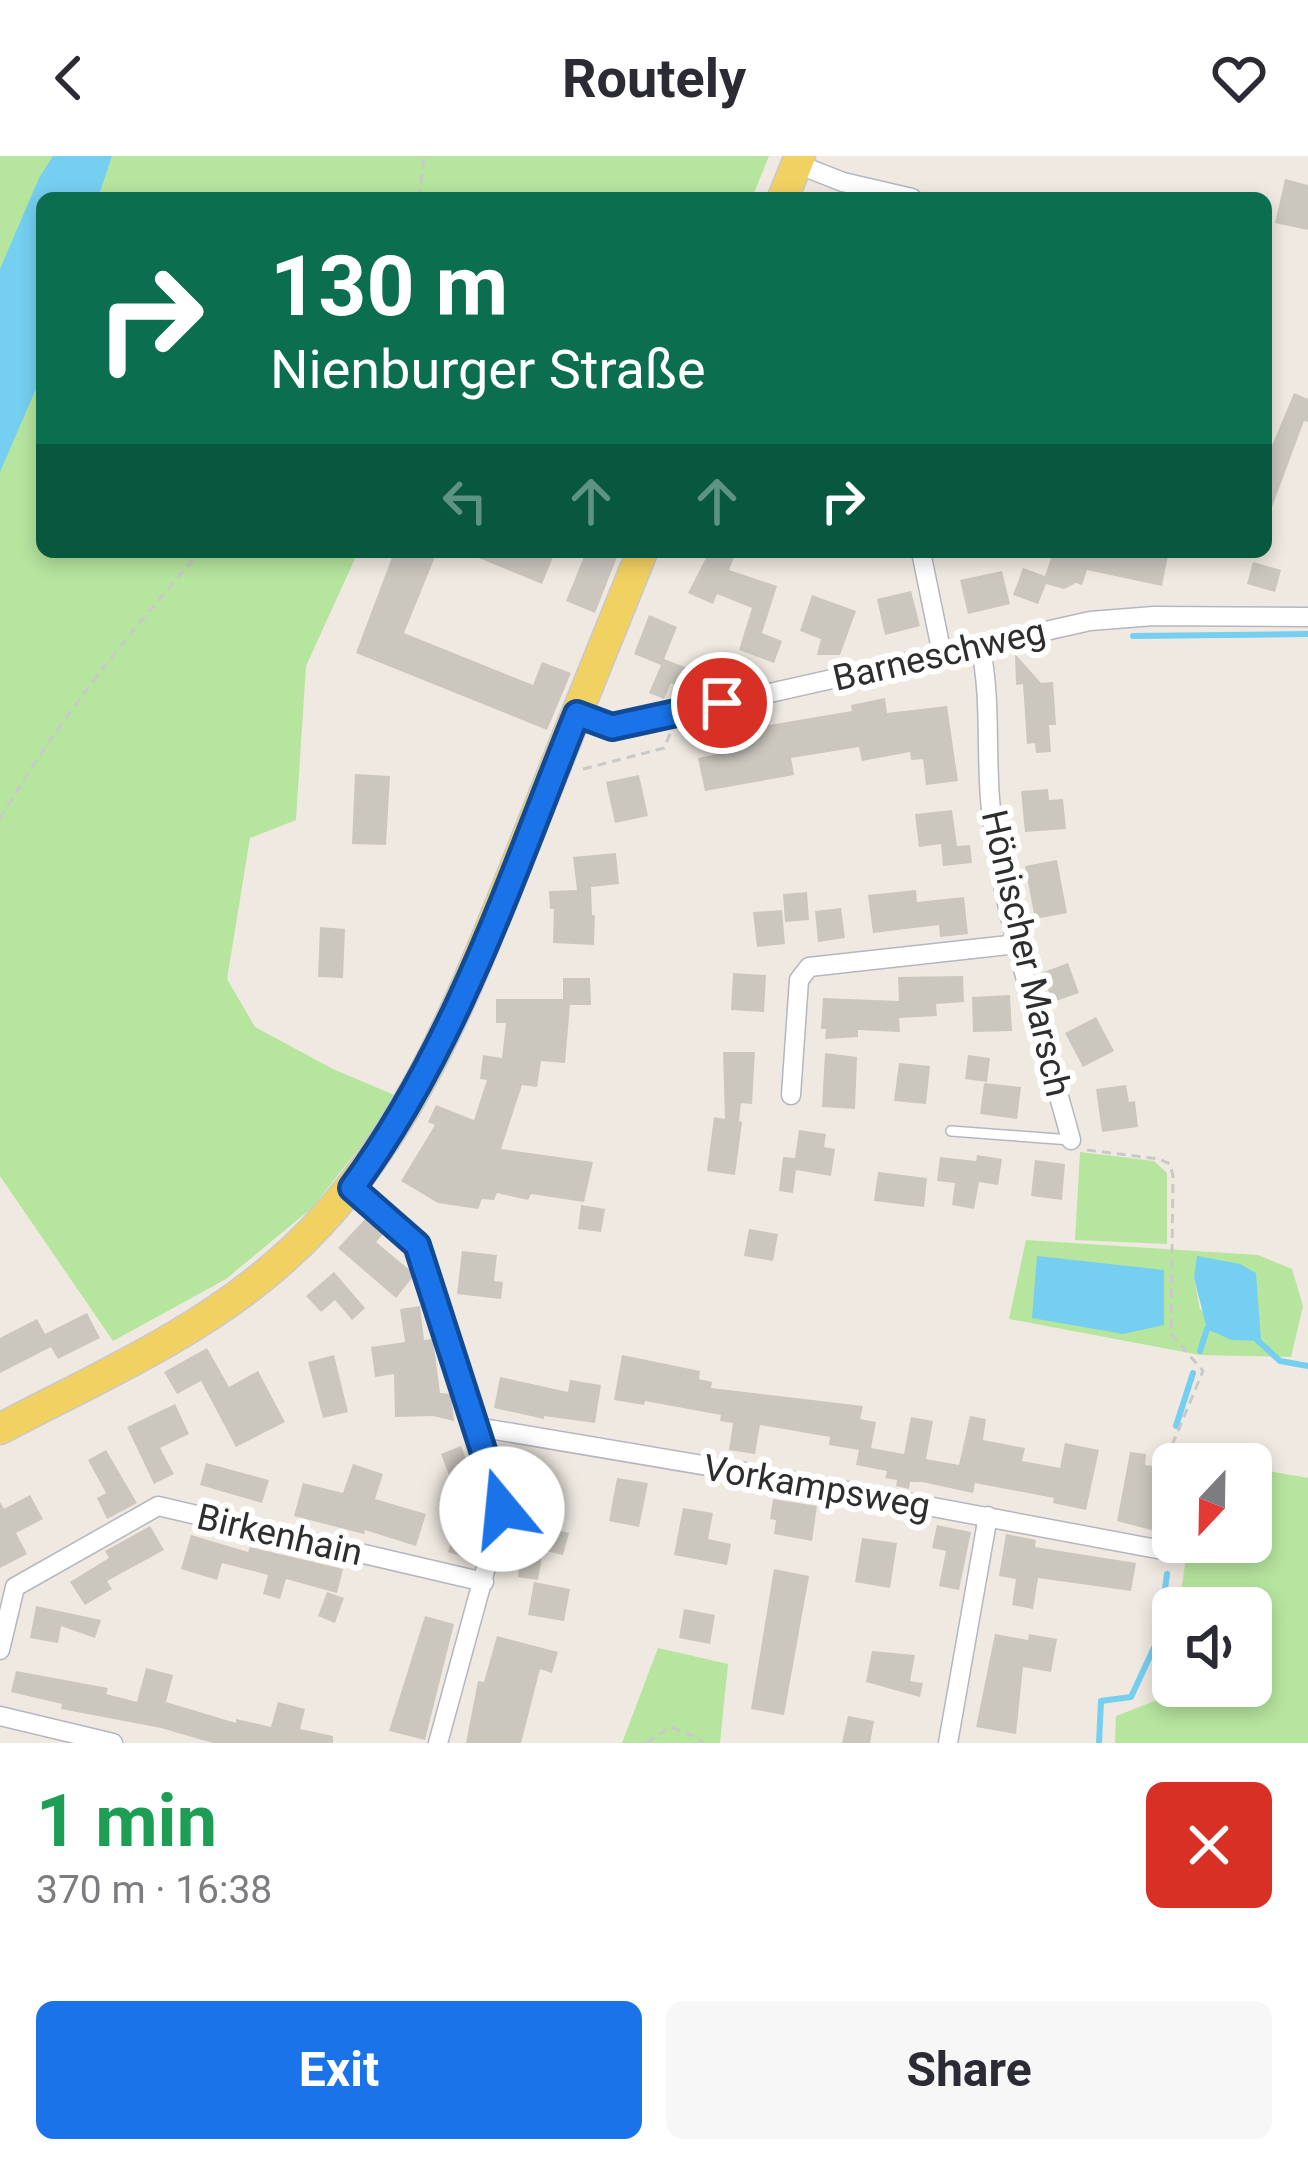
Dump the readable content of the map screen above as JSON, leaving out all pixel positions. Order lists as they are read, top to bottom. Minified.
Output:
{"streets":{"street":["Barneschweg","Hönischer Marsch","Vorkampsweg","Birkenhain"]},"crossings":[["Barneschweg","Hönischer Marsch"]],"north":"bottom","page":{"header":"Routely","turn":["130 m","Nienburger Straße"],"heading":["1 min","370 m · 16:38"],"buttons":["Exit","Share"]}}
